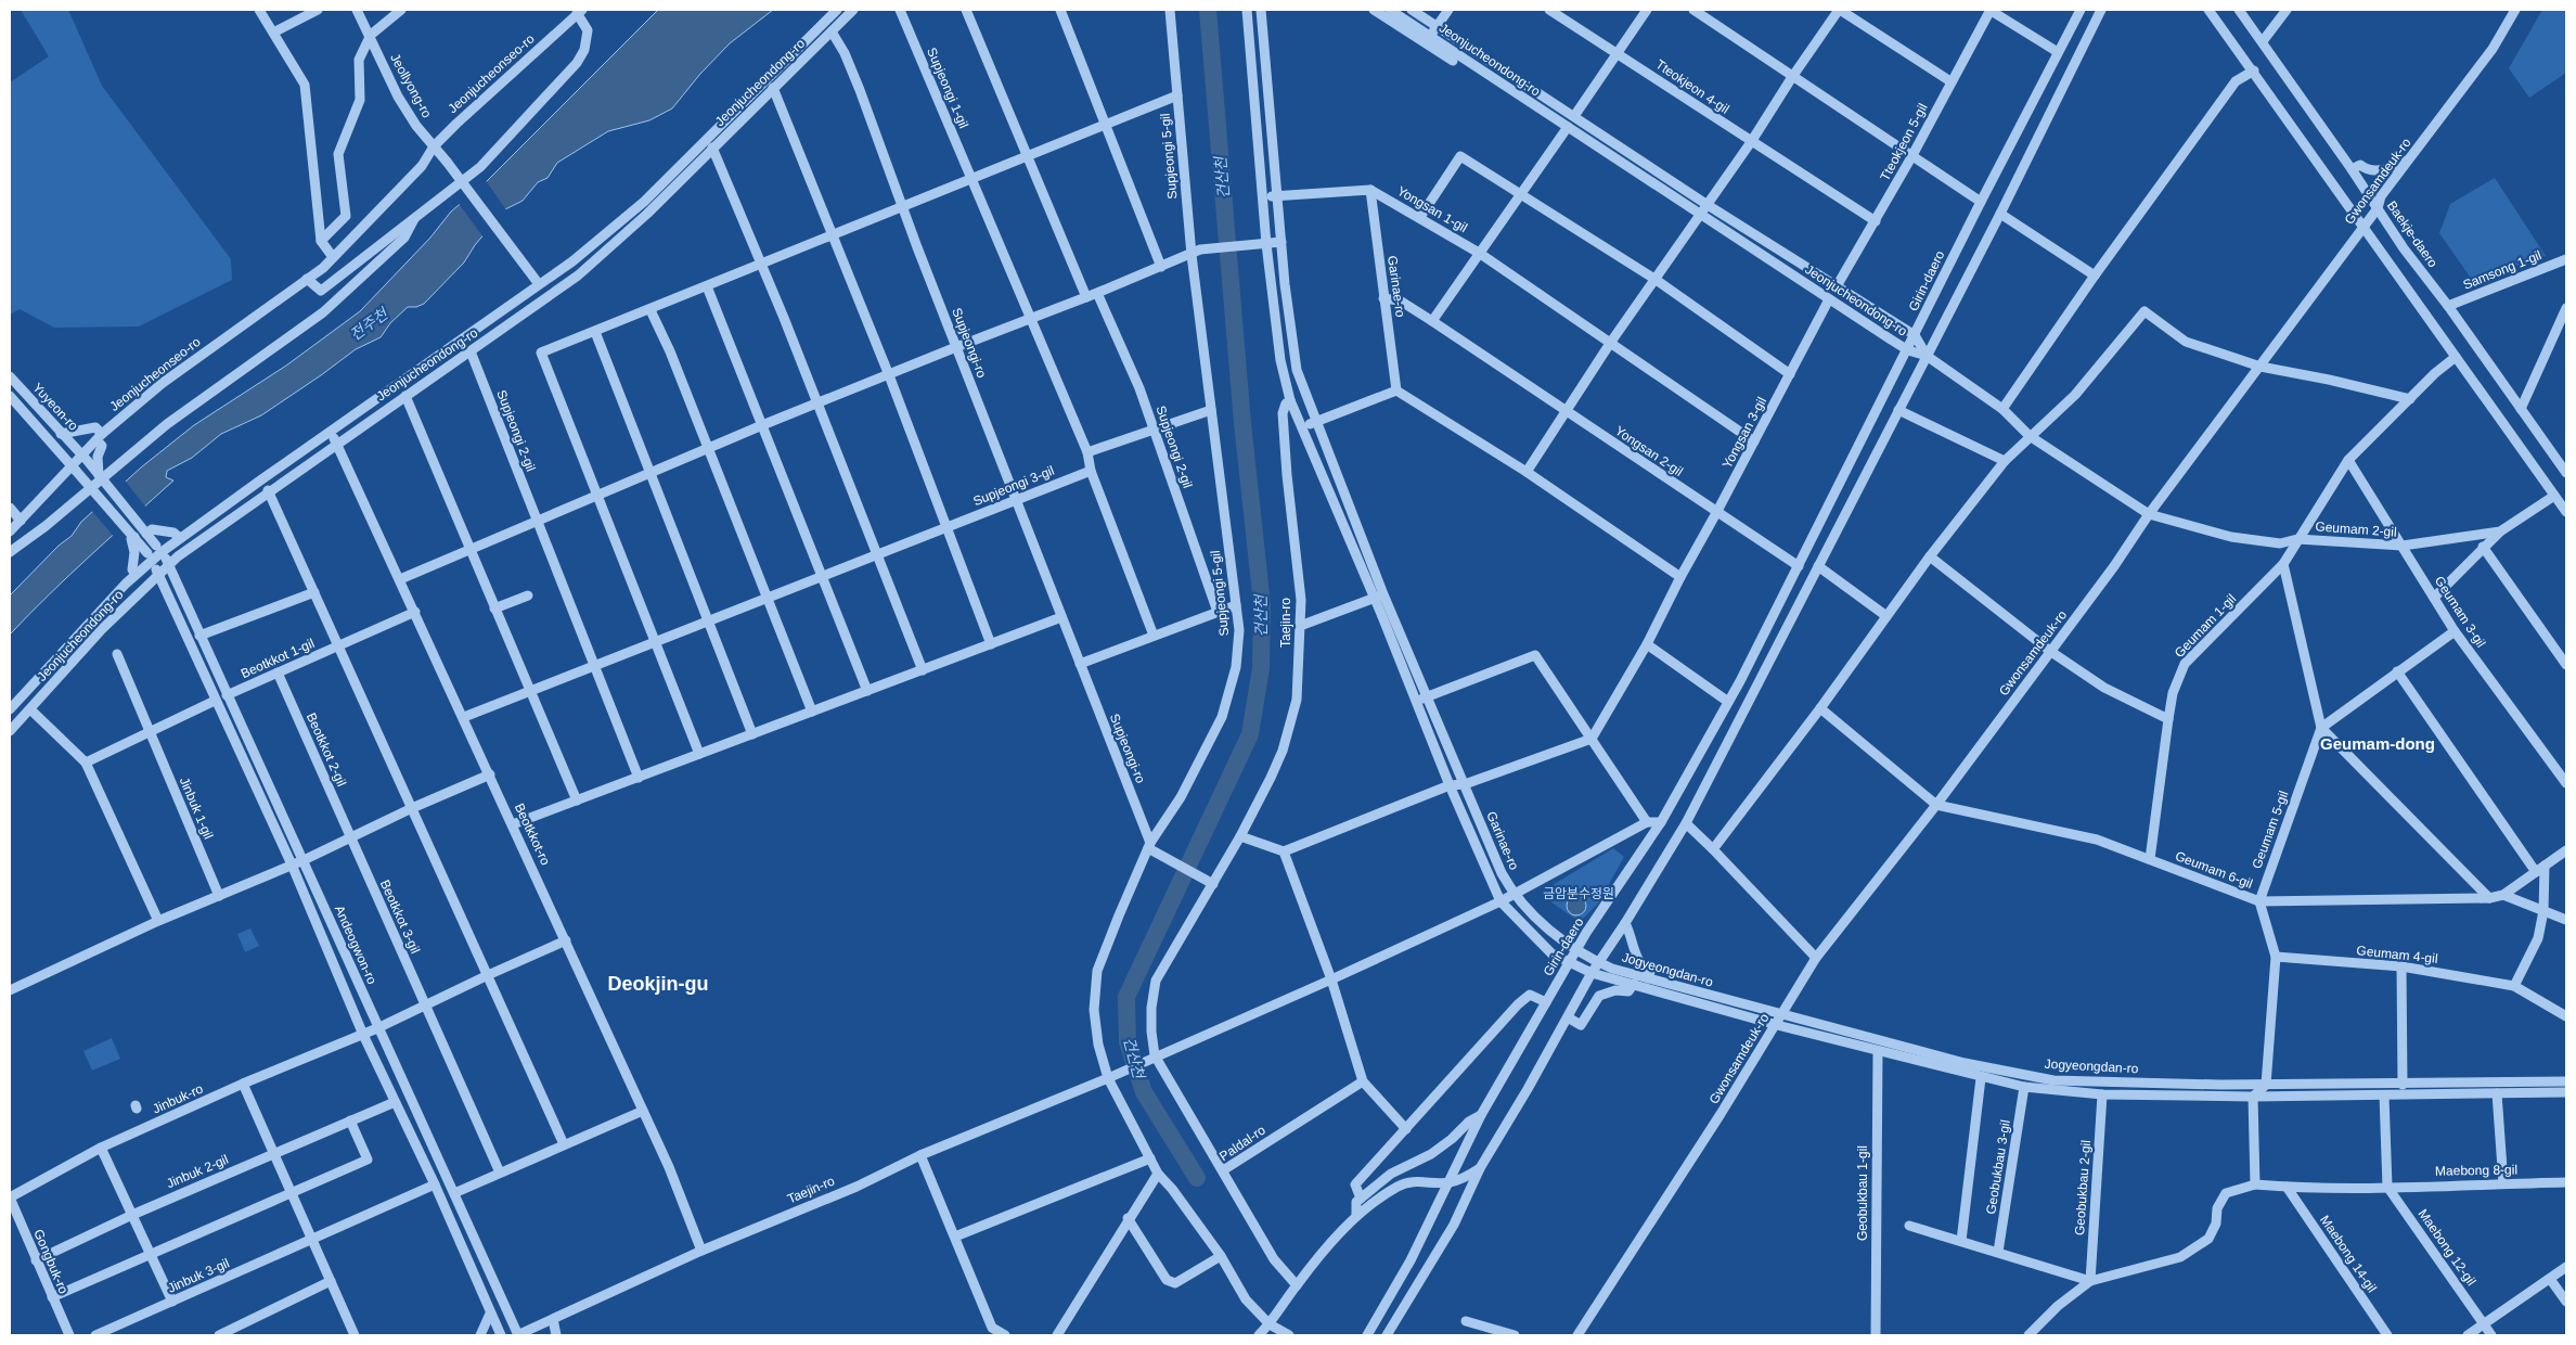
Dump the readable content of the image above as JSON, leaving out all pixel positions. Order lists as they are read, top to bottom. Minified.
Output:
{"streets":{"street":["Jeonjucheondong-ro","Jeonjucheonseo-ro","Jeollyong-ro","Tteokjeon 4-gil","Supjeongi 1-gil","Tteokjeon 5-gil","Supjeongi 5-gil","Gwonsamdeuk-ro","Yongsan 1-gil","Baekje-daero","Samsong 1-gil","Girin-daero","Garinae-ro","Supjeongi-ro","Yuyeon-ro","Supjeongi 2-gil","Yongsan 3-gil","Yongsan 2-gil","Supjeongi 3-gil","Geumam 2-gil","Geumam 3-gil","Taejin-ro","Geumam 1-gil","Beotkkot 1-gil","Beotkkot 2-gil","Jinbuk 1-gil","Geumam 5-gil","Beotkkot-ro","Geumam 6-gil","Beotkkot 3-gil","Andeogwon-ro","Geumam 4-gil","Jogyeongdan-ro","Jinbuk-ro","Paldal-ro","Geobukbau 3-gil","Maebong 8-gil","Jinbuk 2-gil","Geobukbau 2-gil","Geobukbau 1-gil","Maebong 12-gil","Maebong 14-gil","Gongbuk-ro","Jinbuk 3-gil"]},"crossings":[["Jeonjucheondong-ro","Jeollyong-ro"],["Jeonjucheondong-ro","Tteokjeon 5-gil"],["Jeonjucheondong-ro","Girin-daero"],["Jeonjucheondong-ro","Supjeongi-ro"],["Jeonjucheondong-ro","Supjeongi 2-gil"],["Jeonjucheondong-ro","Yongsan 3-gil"],["Jeonjucheondong-ro","Beotkkot-ro"],["Jeonjucheondong-ro","Andeogwon-ro"],["Jeonjucheonseo-ro","Jeollyong-ro"],["Jeonjucheonseo-ro","Yuyeon-ro"],["Tteokjeon 4-gil","Tteokjeon 5-gil"],["Supjeongi 5-gil","Supjeongi-ro"],["Supjeongi 5-gil","Taejin-ro"],["Gwonsamdeuk-ro","Baekje-daero"],["Gwonsamdeuk-ro","Geumam 2-gil"],["Gwonsamdeuk-ro","Geumam 6-gil"],["Gwonsamdeuk-ro","Jogyeongdan-ro"],["Yongsan 1-gil","Garinae-ro"],["Baekje-daero","Samsong 1-gil"],["Girin-daero","Garinae-ro"],["Garinae-ro","Taejin-ro"],["Garinae-ro","Jogyeongdan-ro"],["Supjeongi-ro","Supjeongi 3-gil"],["Yuyeon-ro","Andeogwon-ro"],["Supjeongi 2-gil","Supjeongi 3-gil"],["Yongsan 3-gil","Yongsan 2-gil"],["Supjeongi 3-gil","Beotkkot-ro"],["Geumam 2-gil","Geumam 3-gil"],["Taejin-ro","Beotkkot-ro"],["Taejin-ro","Andeogwon-ro"],["Taejin-ro","Paldal-ro"],["Geumam 1-gil","Geumam 6-gil"],["Beotkkot 1-gil","Beotkkot 2-gil"],["Beotkkot 1-gil","Beotkkot-ro"],["Beotkkot 1-gil","Andeogwon-ro"],["Beotkkot 2-gil","Beotkkot 3-gil"],["Geumam 5-gil","Geumam 6-gil"],["Andeogwon-ro","Jinbuk-ro"],["Andeogwon-ro","Jinbuk 2-gil"],["Andeogwon-ro","Jinbuk 3-gil"],["Jogyeongdan-ro","Geobukbau 3-gil"],["Jogyeongdan-ro","Geobukbau 2-gil"],["Jogyeongdan-ro","Geobukbau 1-gil"],["Jinbuk-ro","Gongbuk-ro"],["Maebong 8-gil","Maebong 12-gil"],["Jinbuk 2-gil","Gongbuk-ro"]],"districts":["Geumam-dong","Deokjin-gu"],"water":["건산천","전주천"],"parks":["금암분수정원"]}
